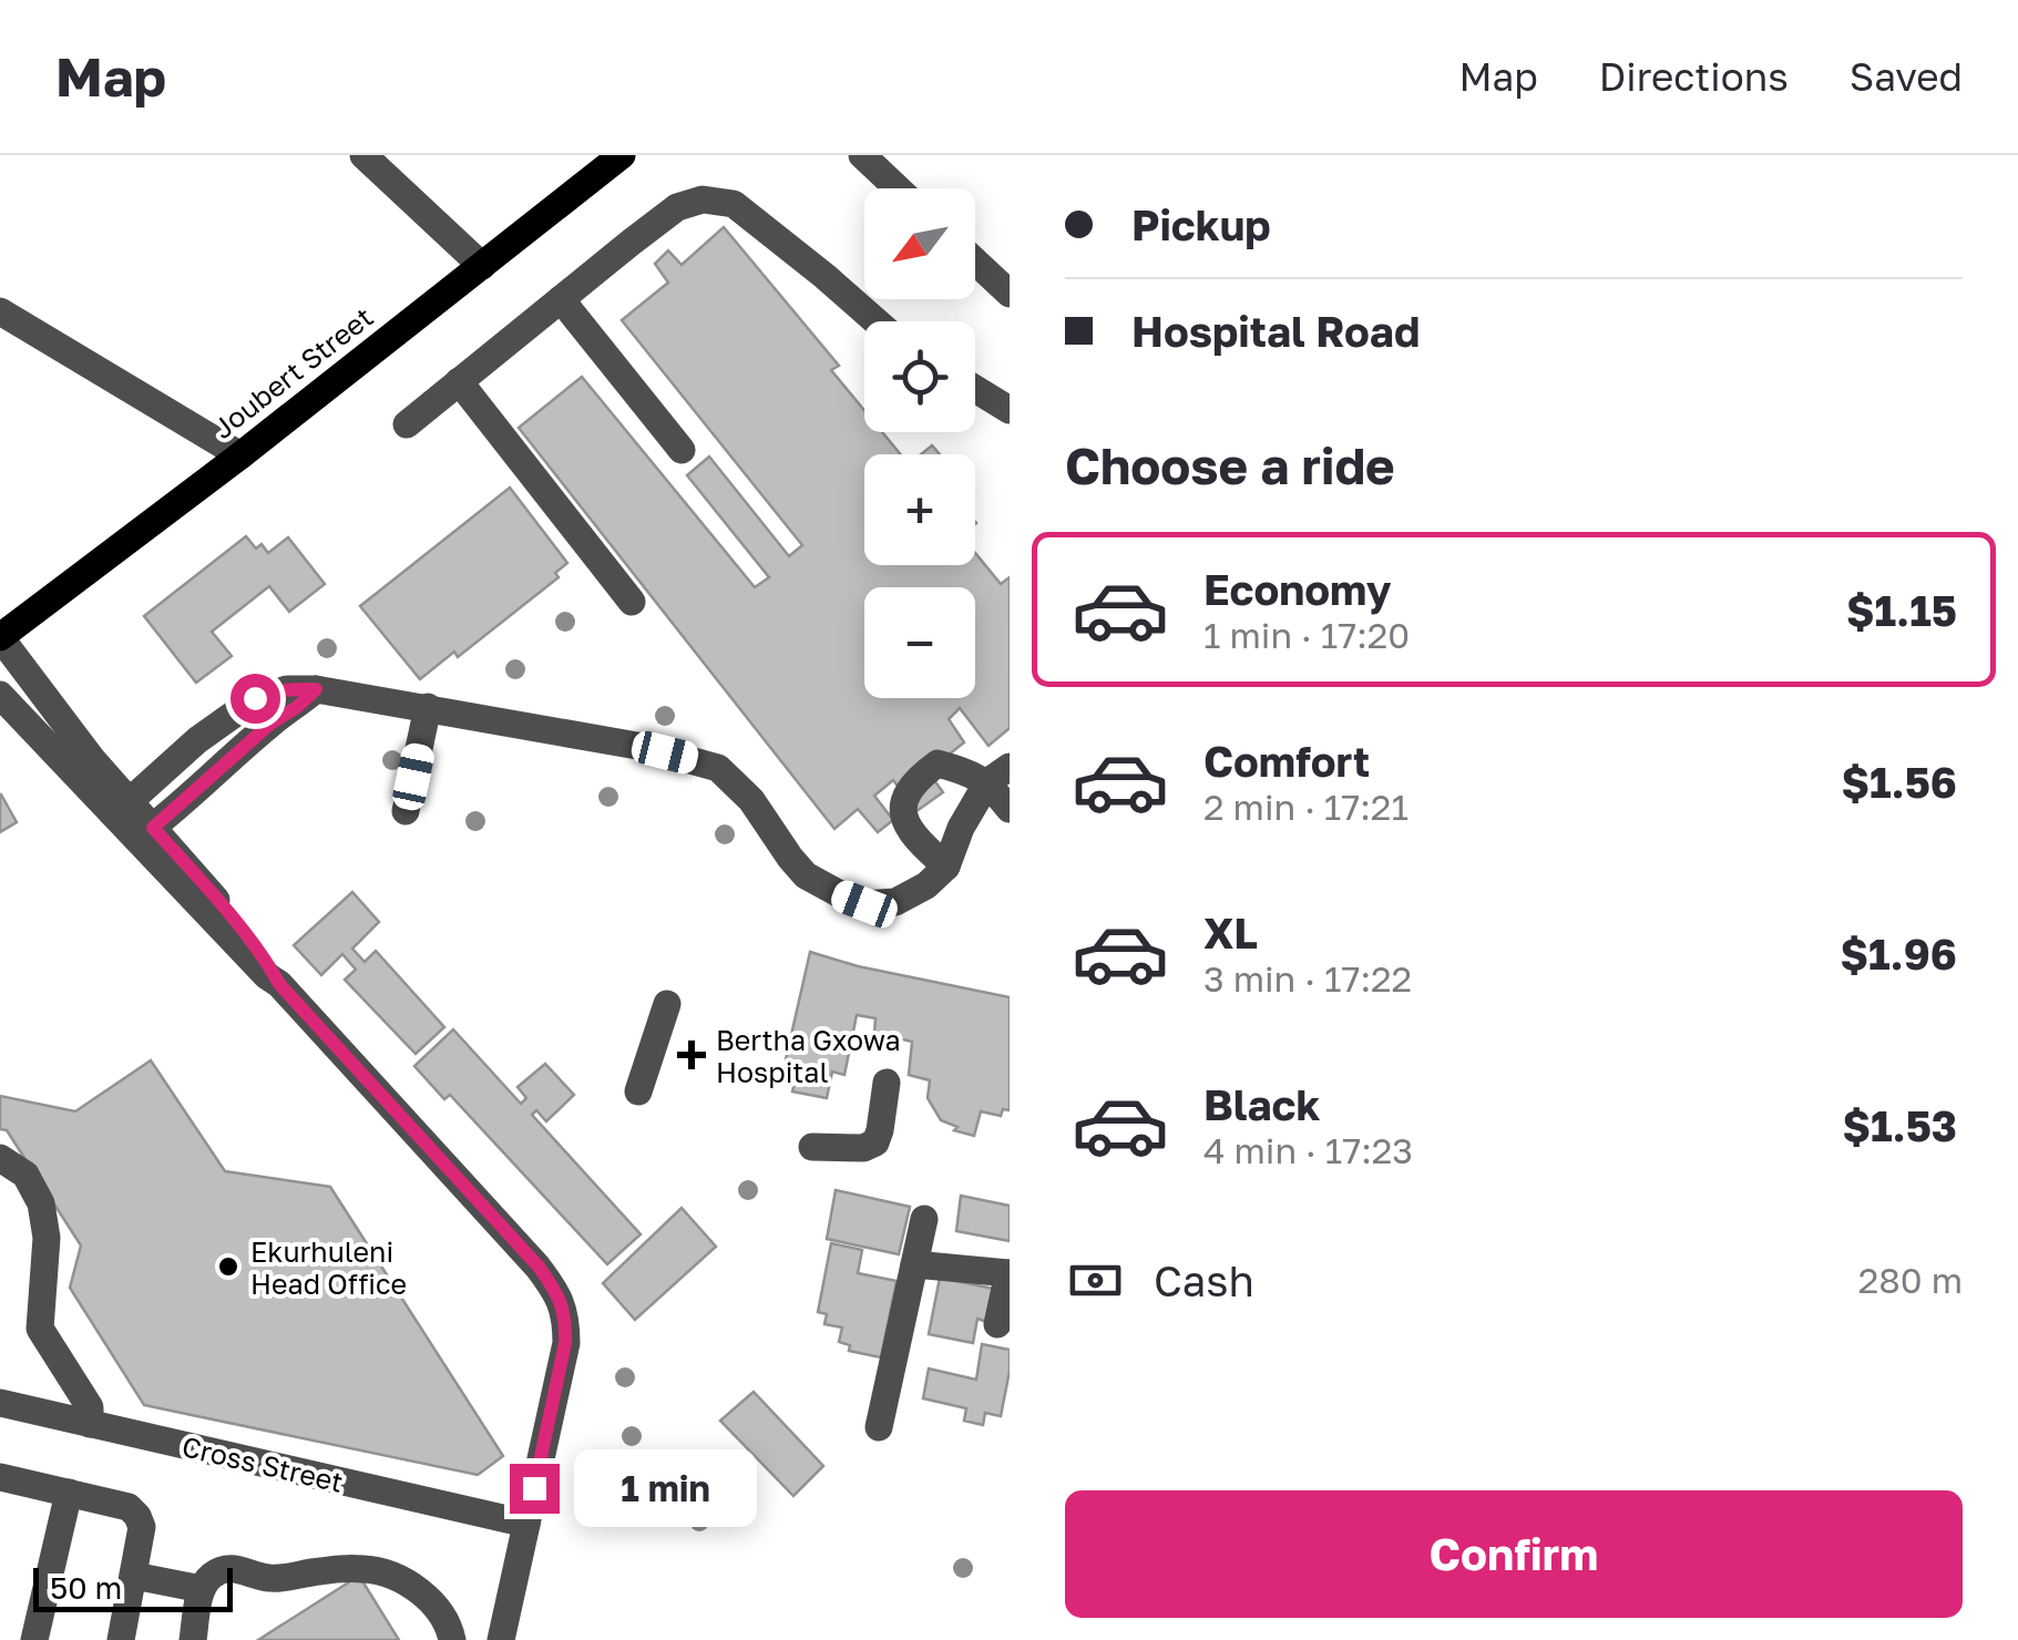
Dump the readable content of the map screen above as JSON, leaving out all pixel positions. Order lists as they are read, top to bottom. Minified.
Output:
{"streets":{"main road":["Joubert Street"],"street":["Cross Street"]},"places":{"health":["Bertha Gxowa Hospital"],"other":["Ekurhuleni Head Office"]},"scale_bar":"50 m","north":"bottom left","page":{"header":"Map","nav":["Map","Directions","Saved"],"banner":["Pickup","Hospital Road"],"map_buttons":["+","−"],"heading":"Choose a ride","list":[{"name":"Economy","note":"1 min · 17:20","value":"$1.15"},{"name":"Comfort","note":"2 min · 17:21","value":"$1.56"},{"name":"XL","note":"3 min · 17:22","value":"$1.96"},{"name":"Black","note":"4 min · 17:23","value":"$1.53"}],"pay":["Cash","280 m"],"bubble":"1 min","buttons":"Confirm","scale":"50 m"}}
